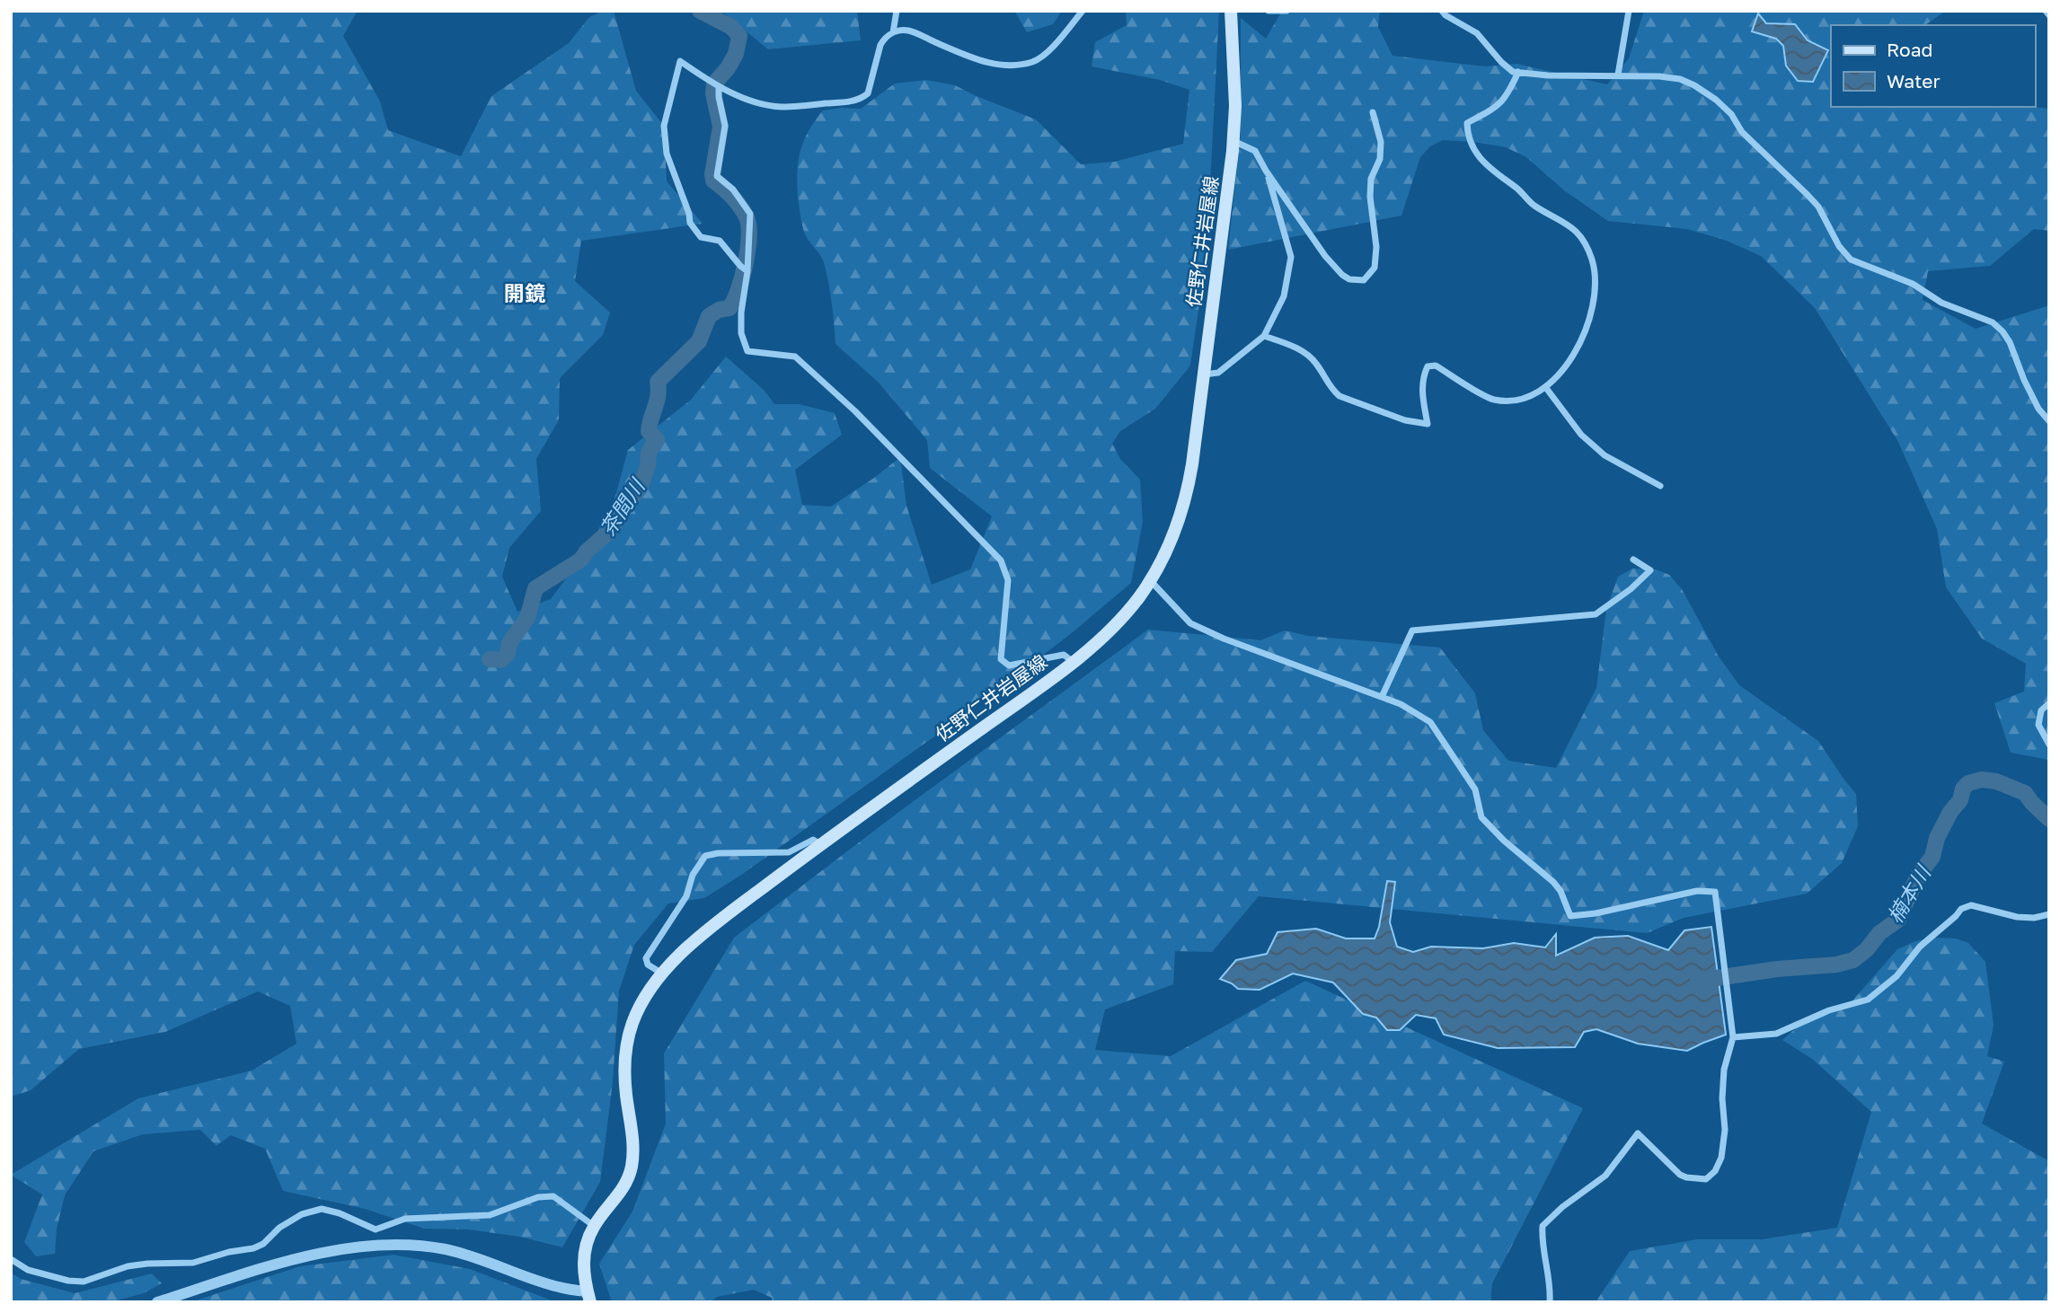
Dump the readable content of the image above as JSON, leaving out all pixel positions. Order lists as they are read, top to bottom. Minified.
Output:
{"streets":{"main road":["佐野仁井岩屋線"]},"districts":["開鏡"],"water":["茶間川","楠本川"],"legend":["Road","Water"]}
